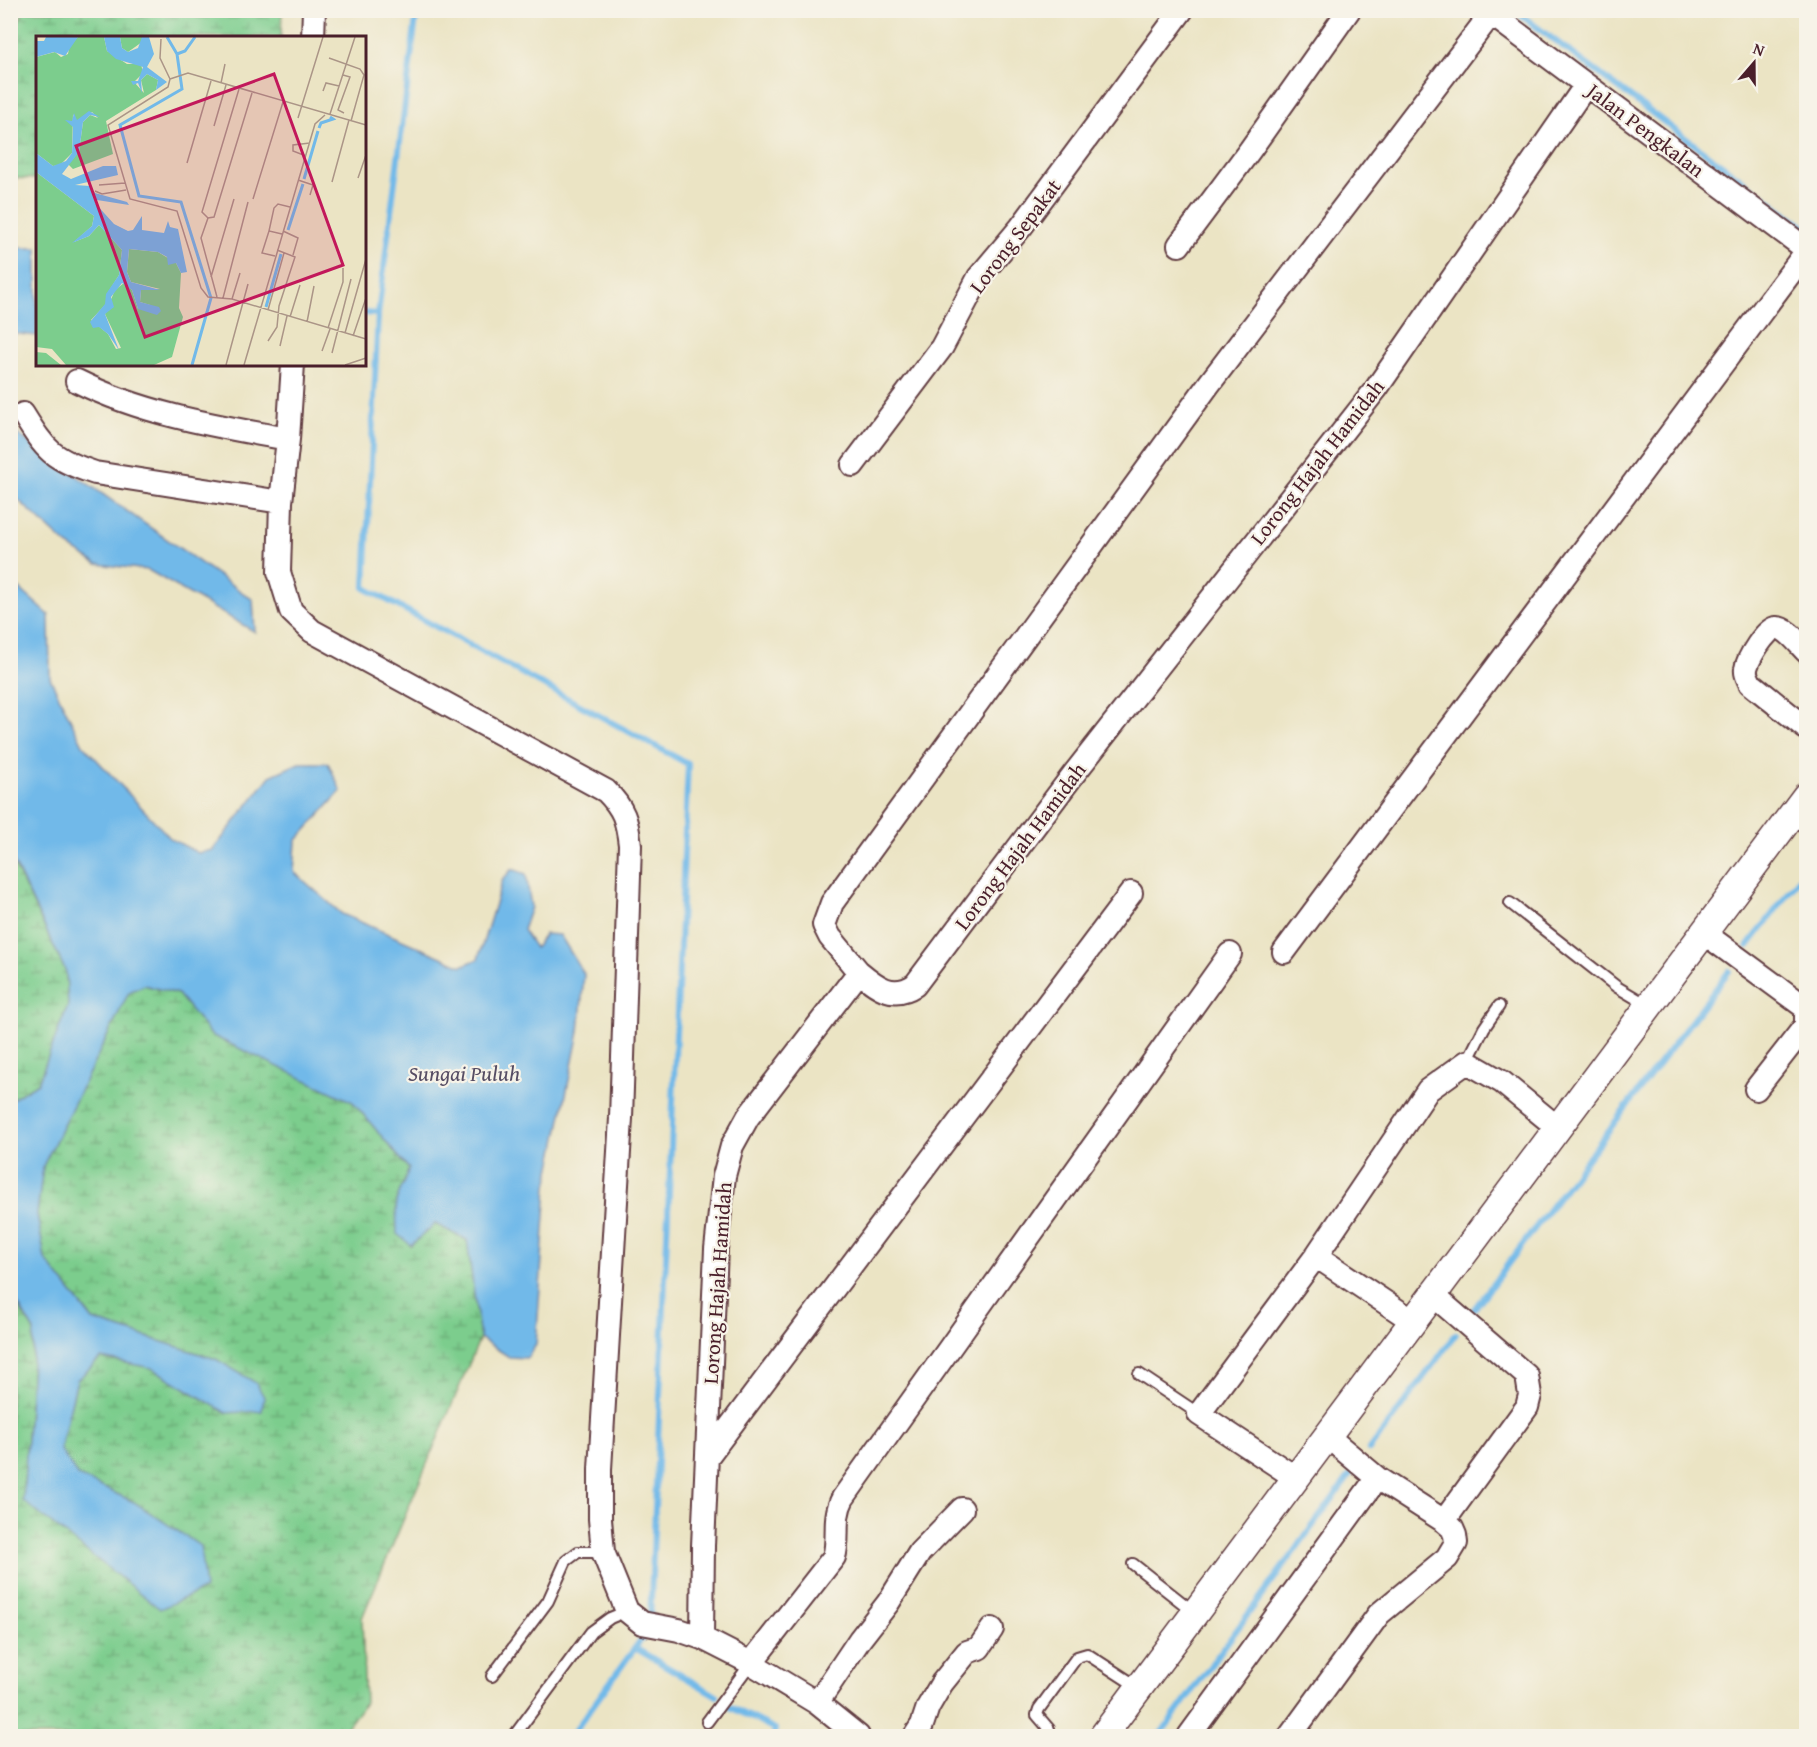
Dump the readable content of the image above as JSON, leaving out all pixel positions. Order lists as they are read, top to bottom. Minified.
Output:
{"streets":{"street":["Jalan Pengkalan","Lorong Sepakat","Lorong Hajah Hamidah"]},"crossings":[["Jalan Pengkalan","Lorong Hajah Hamidah"]],"water":["Sungai Puluh"],"north":"top"}
